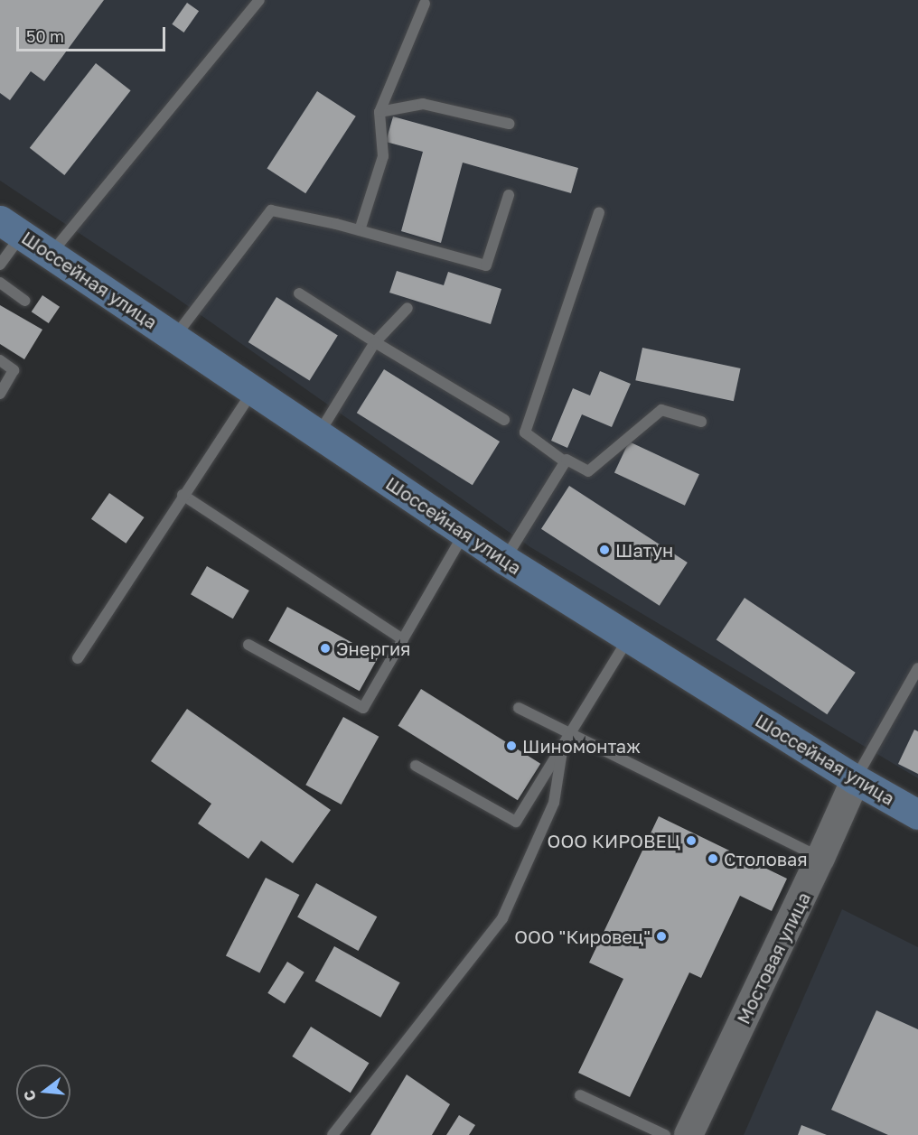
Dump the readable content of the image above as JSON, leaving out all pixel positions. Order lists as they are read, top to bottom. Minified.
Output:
{"streets":{"main road":["Шоссейная улица"],"street":["Мостовая улица"]},"crossings":[["Шоссейная улица","Мостовая улица"]],"places":["Шатун","Энергия","Шиномонтаж","ООО КИРОВЕЦ","Столовая","ООО \"Кировец\""],"scale_bar":"50 m","north":"left"}
